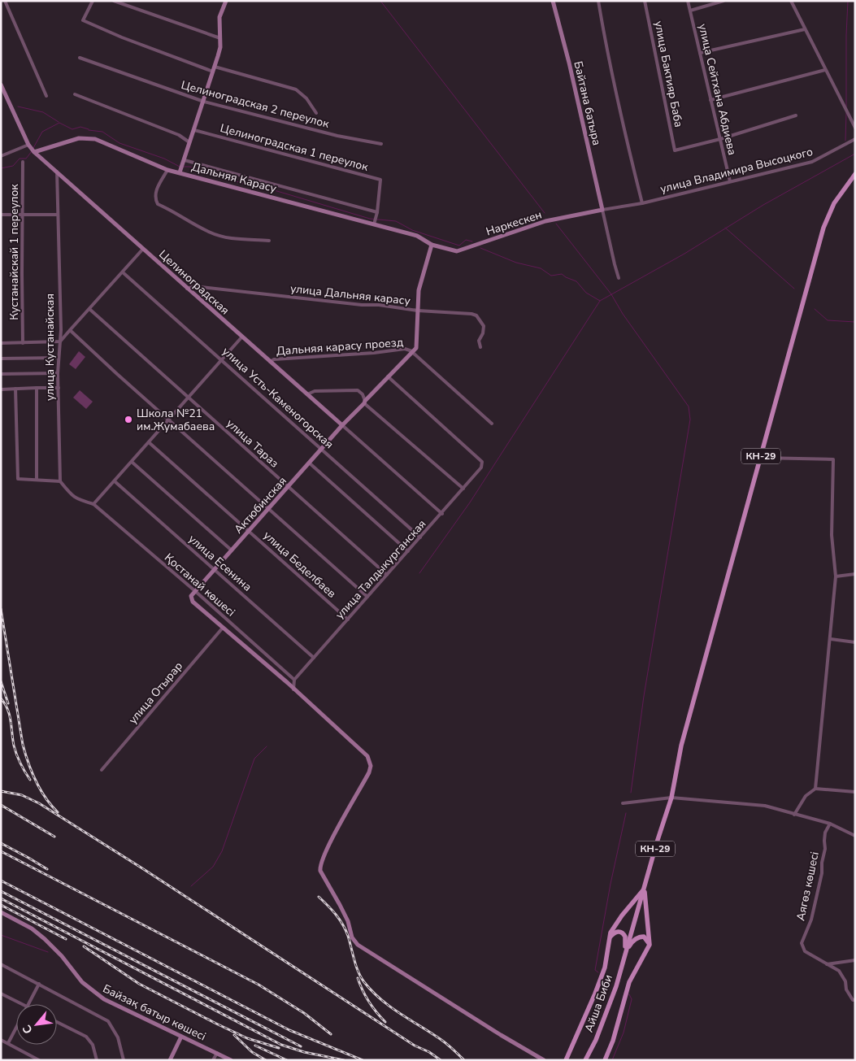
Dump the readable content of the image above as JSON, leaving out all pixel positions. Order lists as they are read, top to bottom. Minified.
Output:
{"streets":{"main road":["КН-29","Айша Биби"],"street":["улица Бактияр Баба","улица Сейтхана Абдиева","Байтана батыра","Целиноградская 2 переулок","Целиноградская 1 переулок","улица Владимира Высоцкого","Дальняя Карасу","Наркескен","Кустанайскай 1 переулок","Целиноградская","улица Дальняя карасу","Дальняя карасу проезд","улица Кустанайская","улица Усть-Каменогорская","улица Тараз","Актюбинская","улица Есенина","улица Беделбаев","улица Талдыкурганская","Қостанай көшесі","улица Отырар","Аягөз көшесі","Байзақ батыр көшесі"]},"crossings":[["улица Бактияр Баба","улица Сейтхана Абдиева"],["улица Сейтхана Абдиева","улица Владимира Высоцкого"],["Байтана батыра","улица Владимира Высоцкого"],["Байтана батыра","Наркескен"],["улица Владимира Высоцкого","Наркескен"],["Дальняя Карасу","Наркескен"],["Дальняя Карасу","Целиноградская"],["Целиноградская","улица Дальняя карасу"],["Целиноградская","Дальняя карасу проезд"],["Целиноградская","улица Кустанайская"],["Целиноградская","Актюбинская"],["Дальняя карасу проезд","Актюбинская"],["улица Усть-Каменогорская","Актюбинская"],["улица Усть-Каменогорская","улица Талдыкурганская"],["улица Тараз","Актюбинская"],["улица Тараз","улица Талдыкурганская"],["КН-29","Айша Биби"],["Актюбинская","улица Есенина"],["Актюбинская","улица Беделбаев"],["Актюбинская","улица Талдыкурганская"],["Актюбинская","Қостанай көшесі"],["Актюбинская","улица Отырар"],["улица Есенина","улица Талдыкурганская"],["улица Беделбаев","улица Талдыкурганская"],["улица Талдыкурганская","Қостанай көшесі"]],"places":["Школа №21 им.Жумабаева"],"north":"bottom left"}
